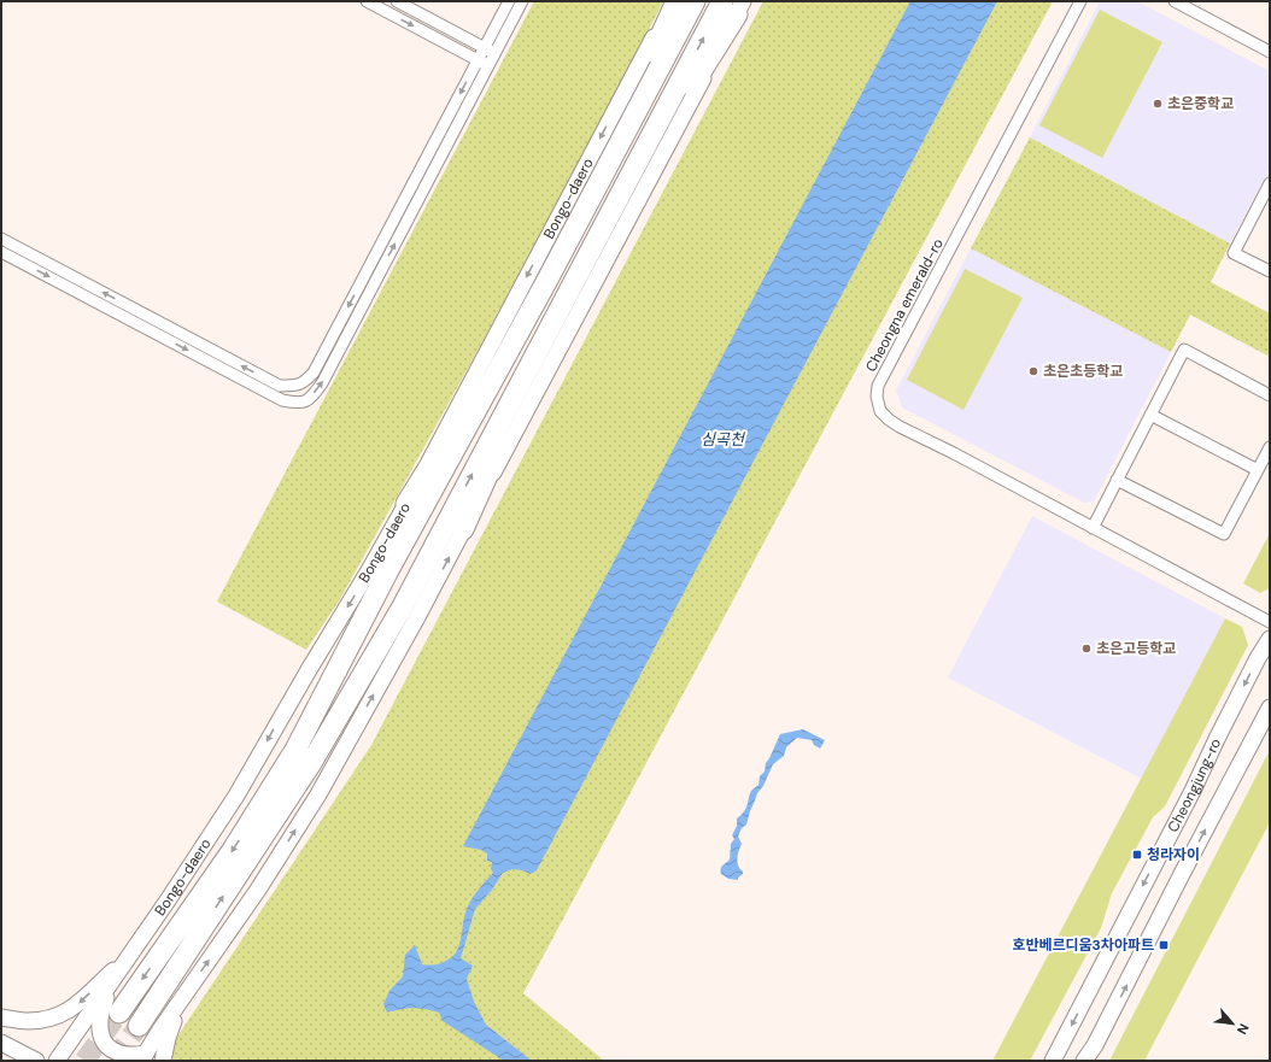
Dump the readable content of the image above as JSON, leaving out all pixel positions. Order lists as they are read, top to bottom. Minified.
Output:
{"streets":{"highway":["Bongo-daero"],"main road":["Cheongjung-ro"],"street":["Cheongna emerald-ro"]},"water":["심곡천"],"places":{"other":["초은중학교","초은초등학교","초은고등학교"],"transit":["청라자이","호반베르디움3차아파트"]},"north":"bottom right"}
